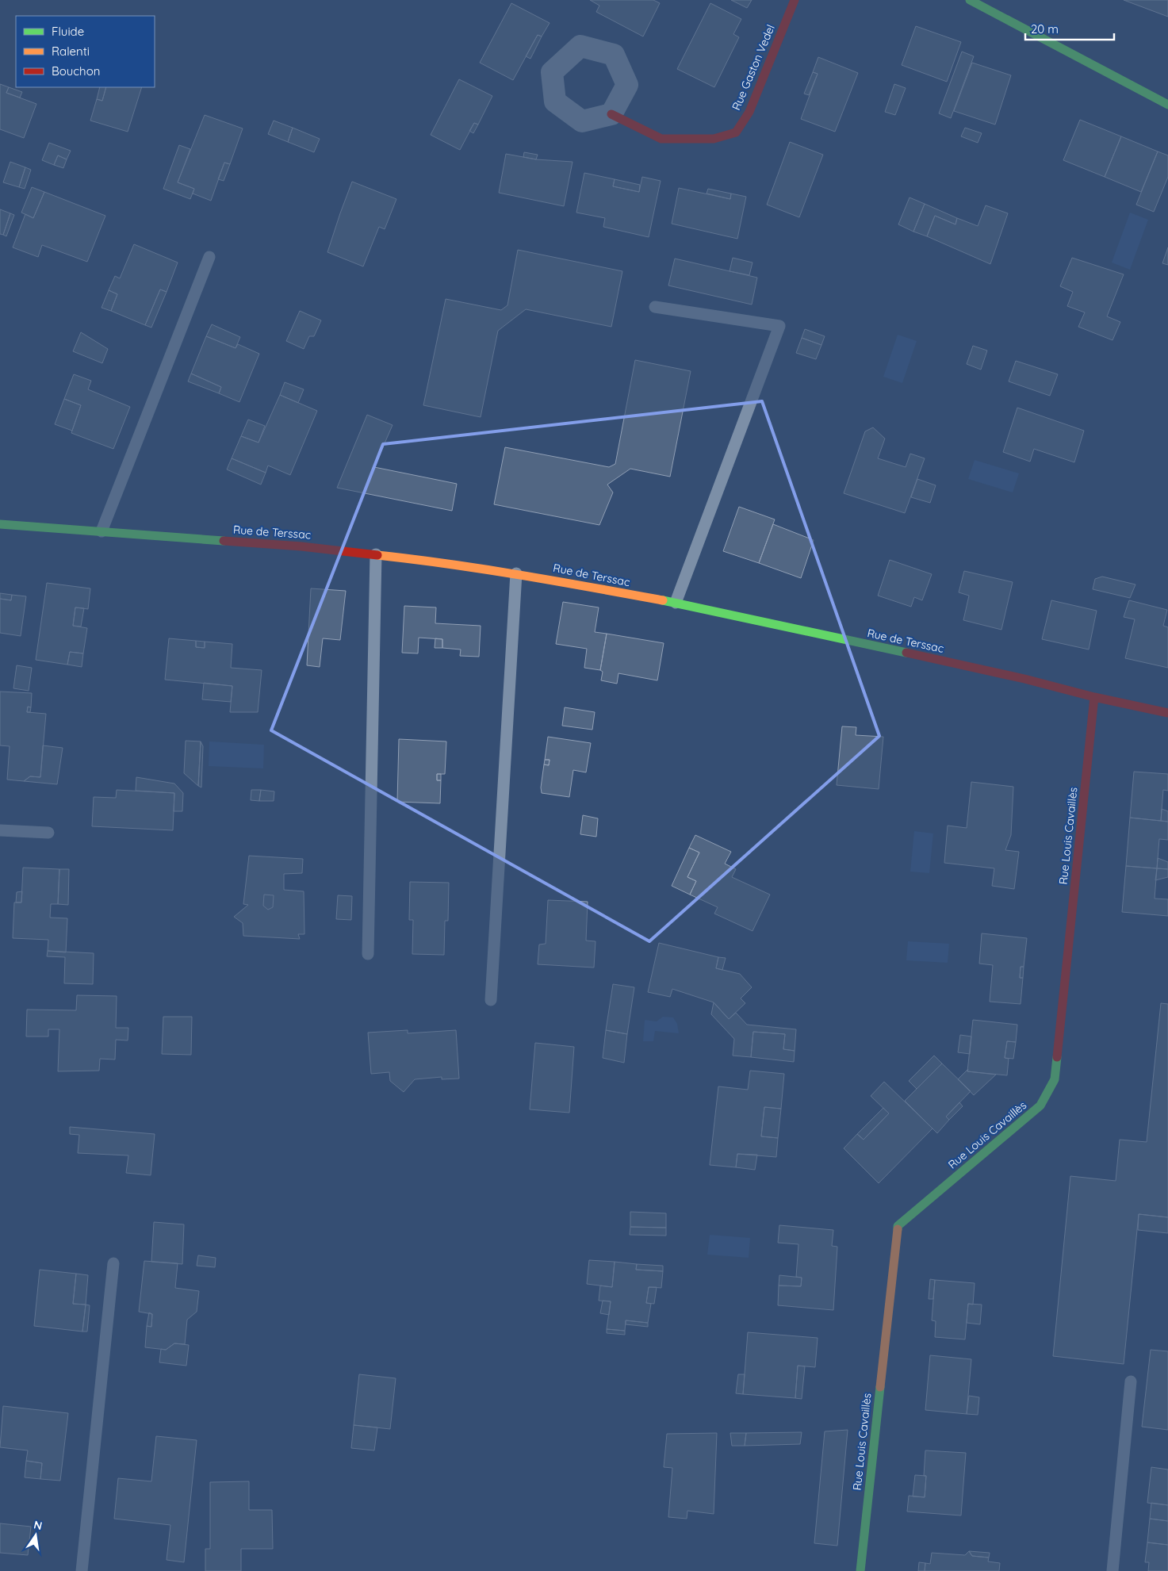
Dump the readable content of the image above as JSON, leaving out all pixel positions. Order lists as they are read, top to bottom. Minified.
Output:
{"streets":{"street":["Rue Gaston Vedel","Rue de Terssac","Rue Louis Cavaillès"]},"crossings":[["Rue de Terssac","Rue Louis Cavaillès"]],"legend":["Fluide","Ralenti","Bouchon"],"scale_bar":"20 m","north":"top"}
